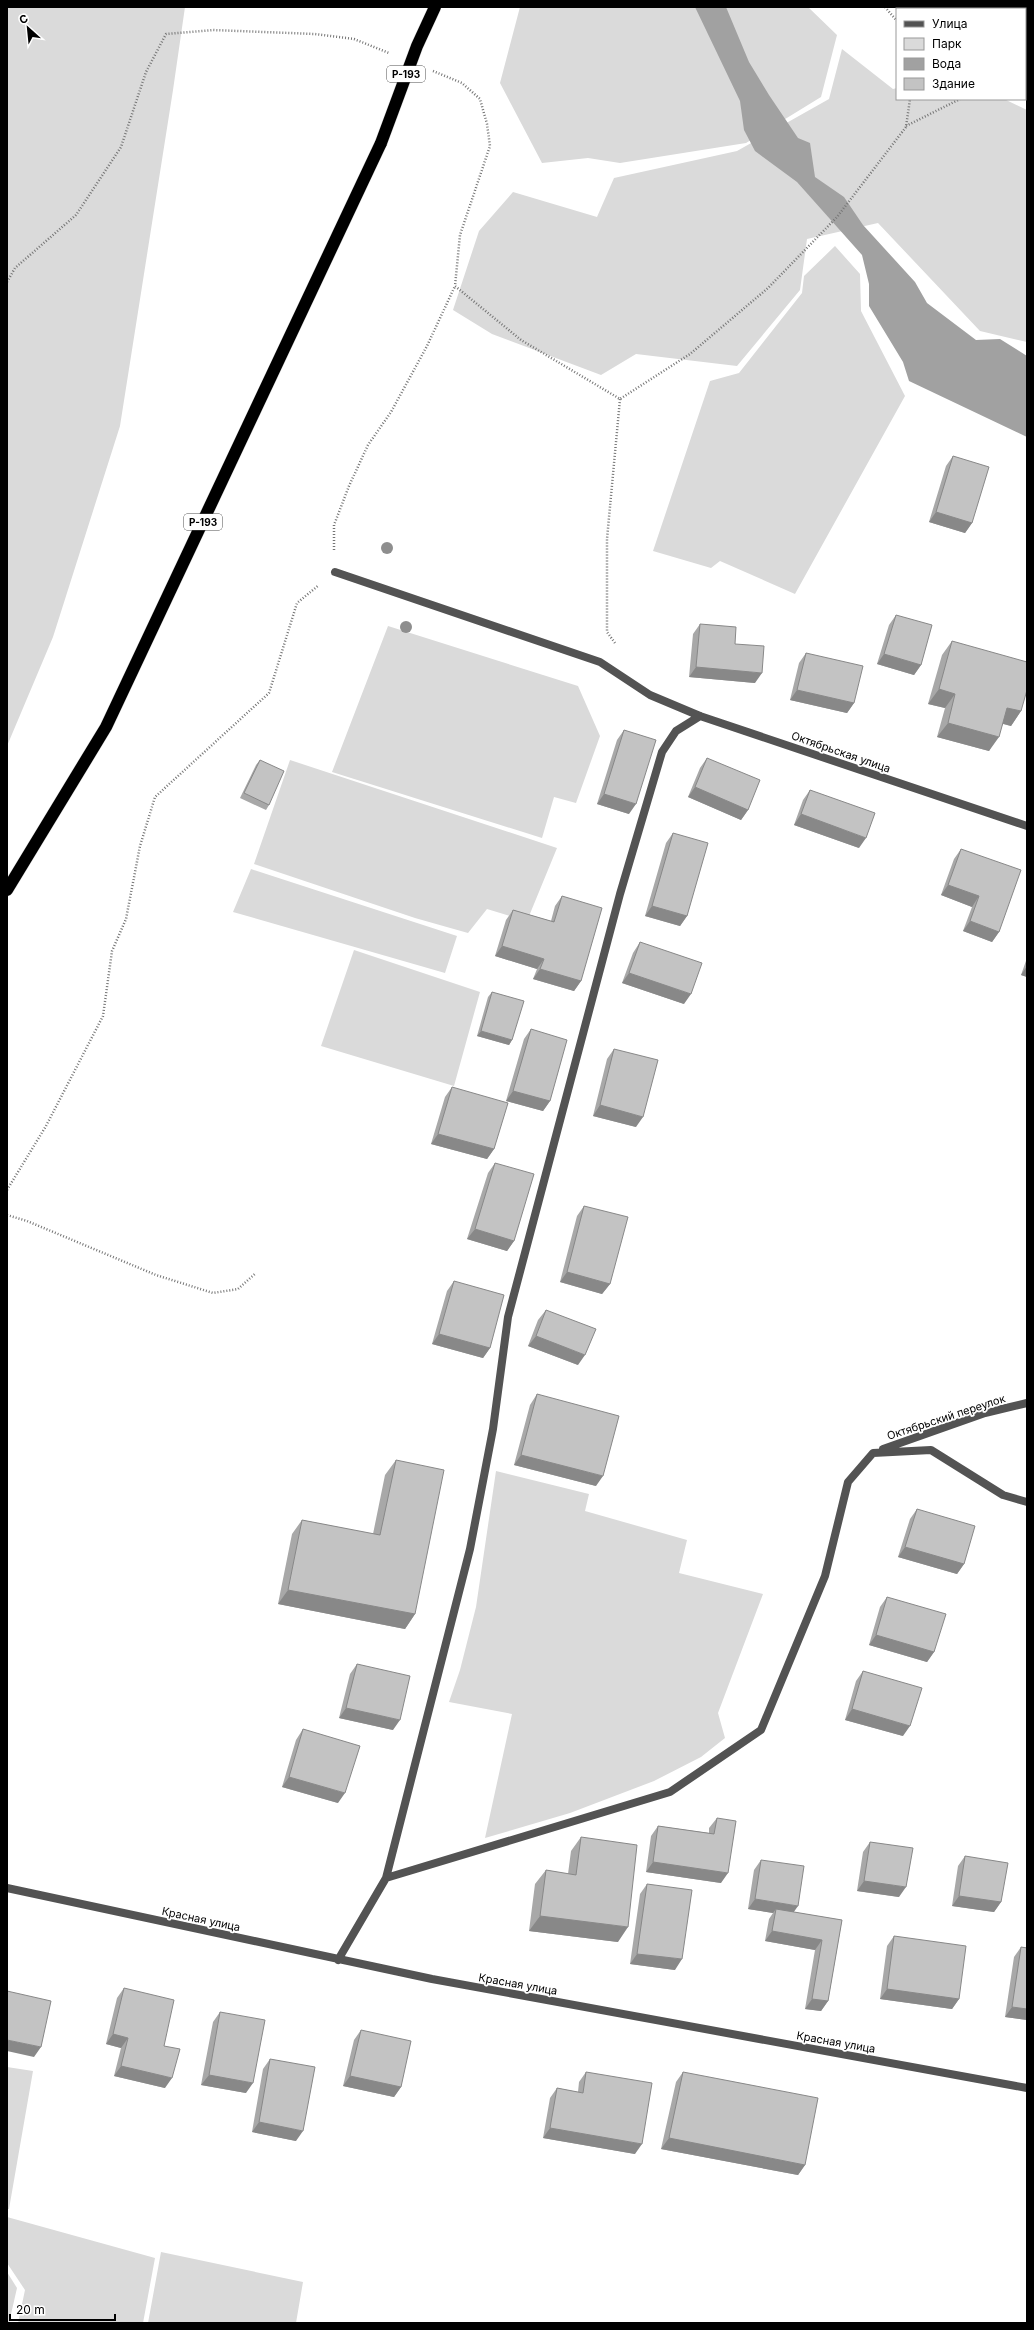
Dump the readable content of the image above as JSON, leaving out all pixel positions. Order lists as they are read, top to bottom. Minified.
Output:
{"streets":{"highway":["Р-193"],"street":["Октябрьская улица","Октябрьский переулок","Красная улица"]},"legend":["Улица","Парк","Вода","Здание"],"scale_bar":"20 m","north":"top left"}
